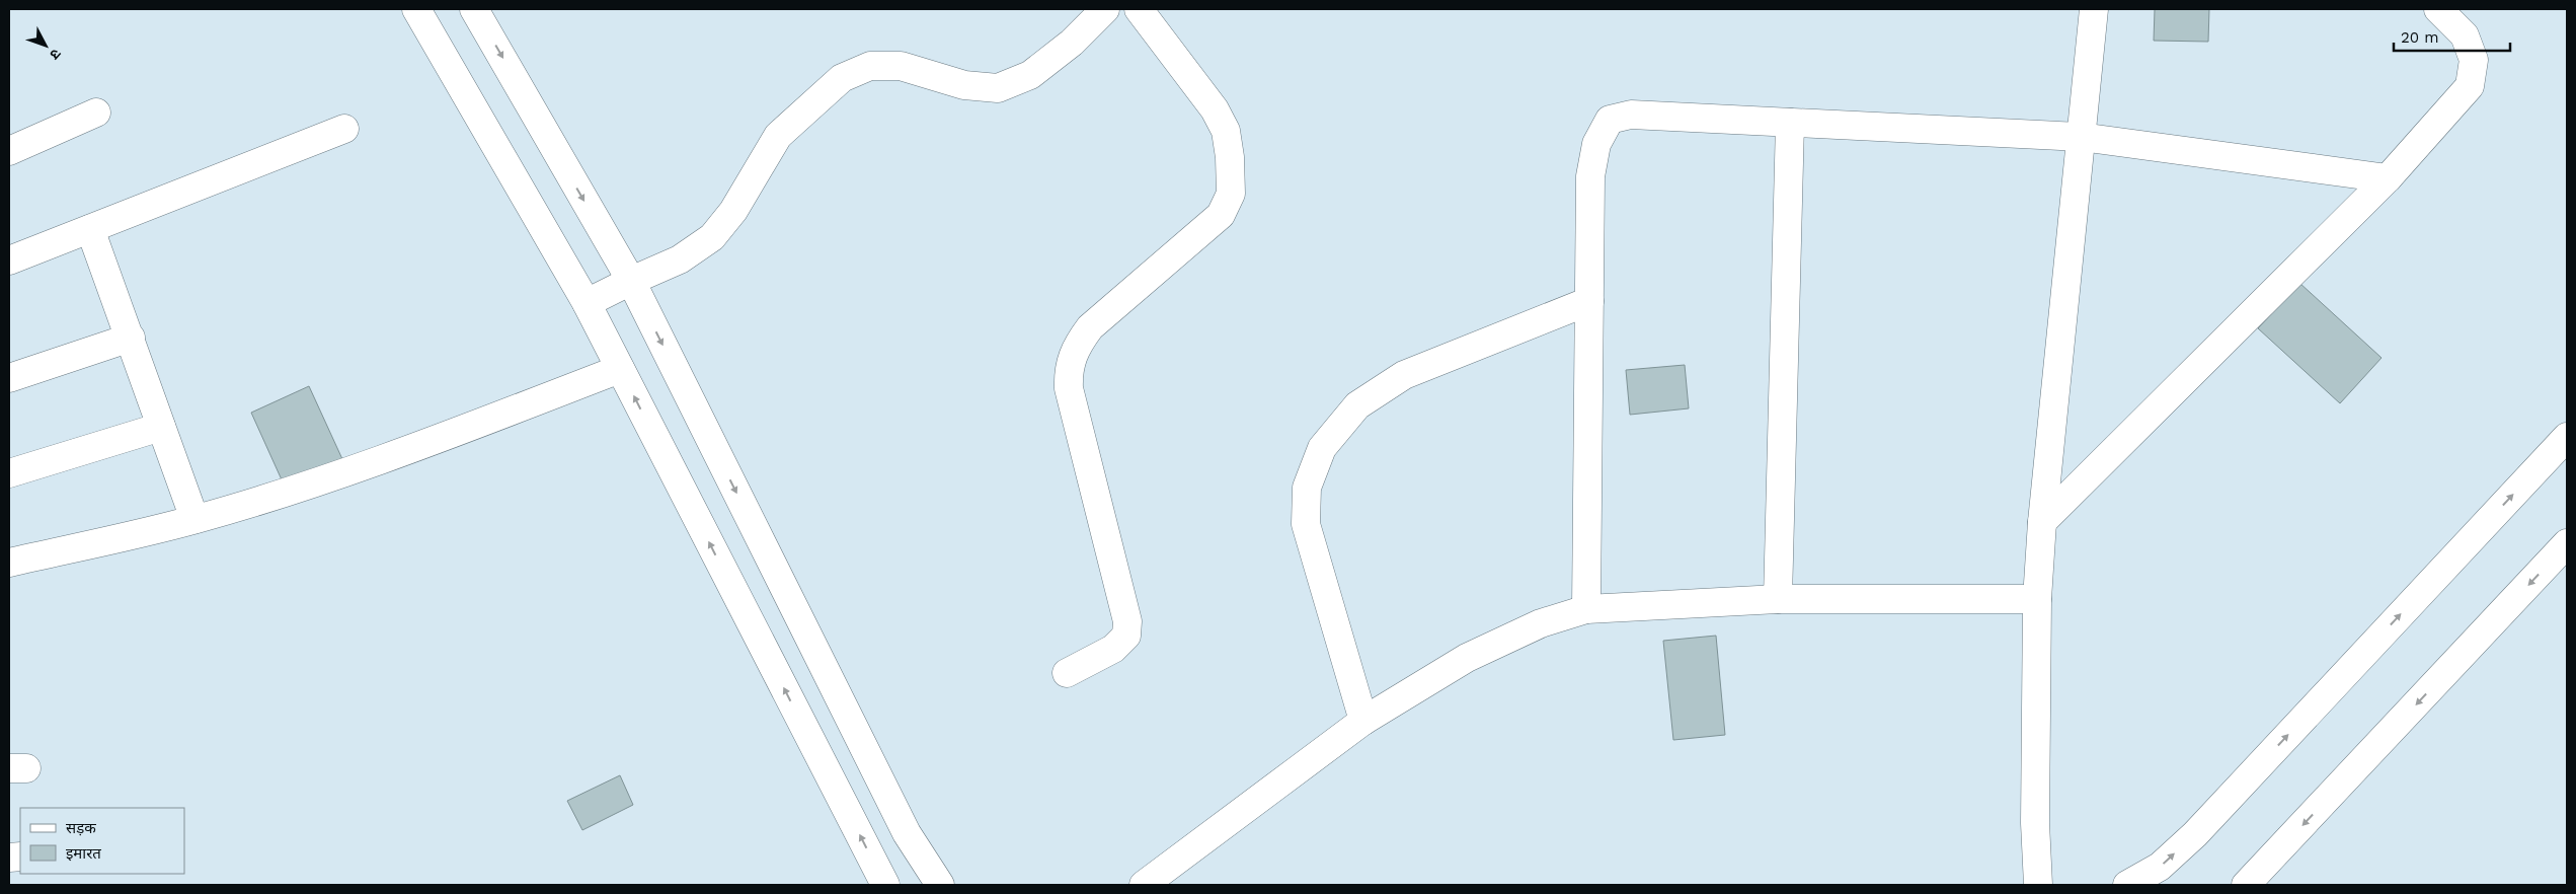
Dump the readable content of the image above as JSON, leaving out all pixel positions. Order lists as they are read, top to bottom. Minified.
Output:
{"legend":["सड़क","इमारत"],"scale_bar":"20 m","north":"bottom right"}
